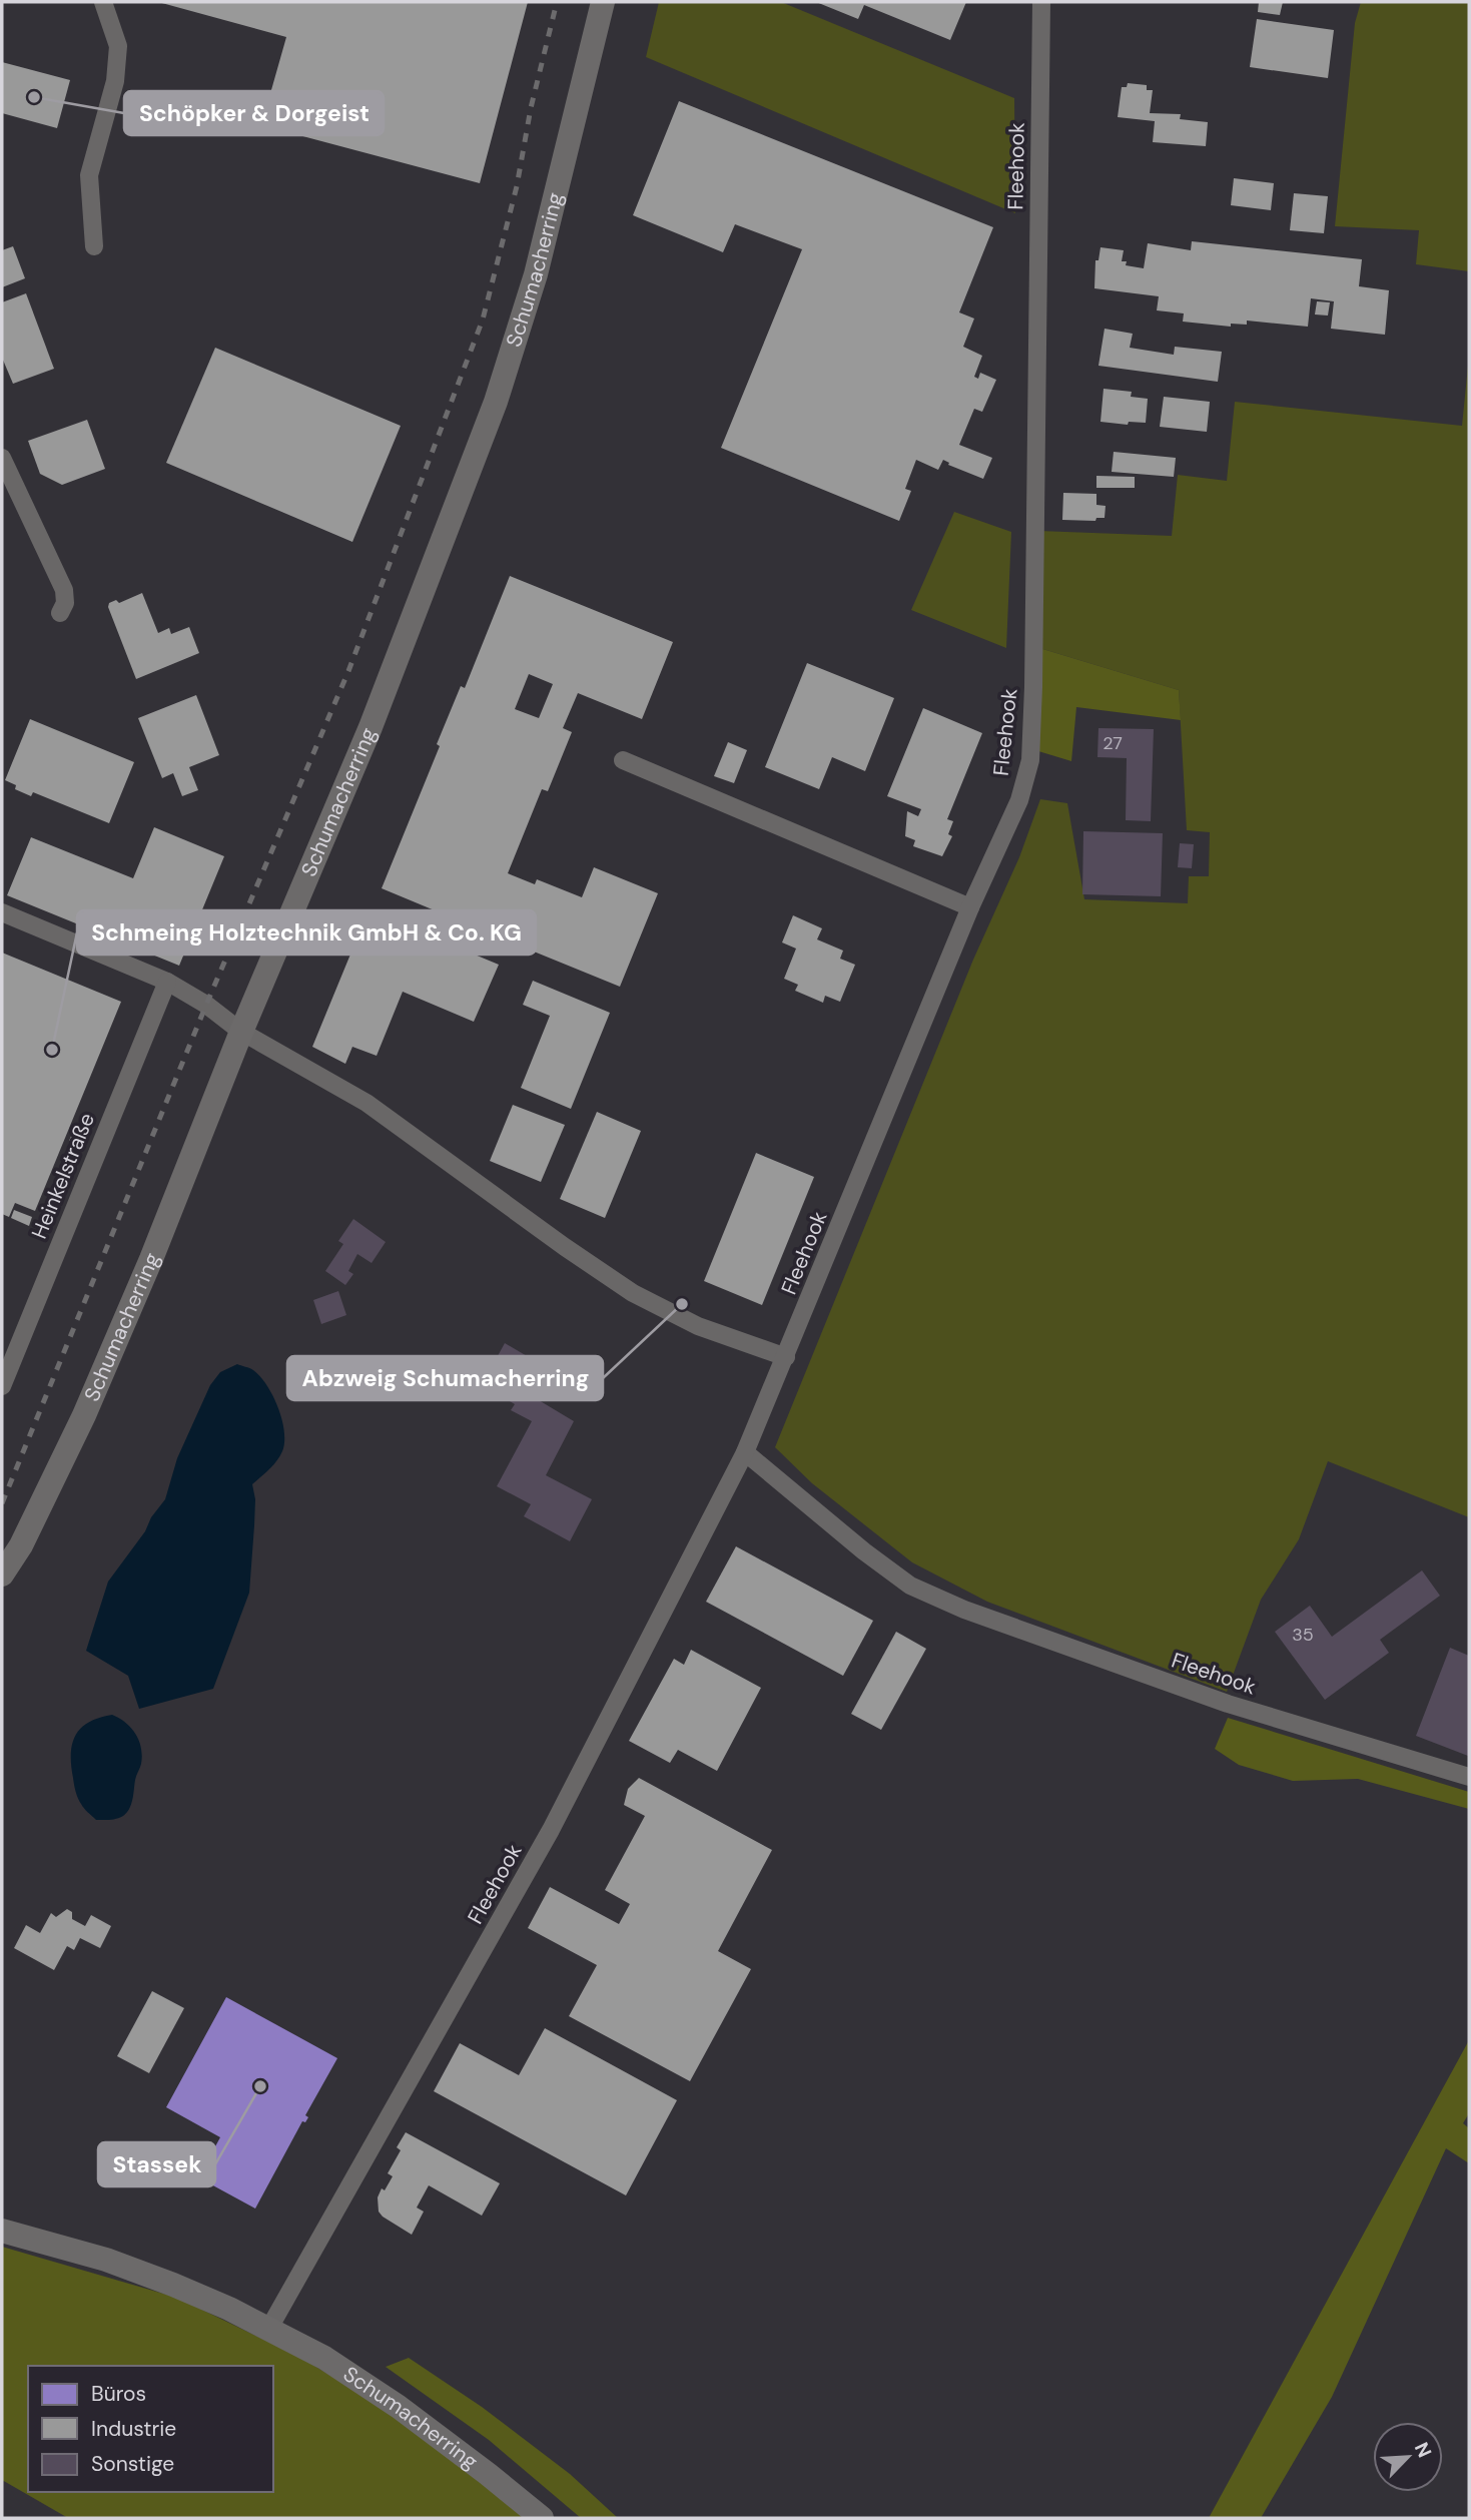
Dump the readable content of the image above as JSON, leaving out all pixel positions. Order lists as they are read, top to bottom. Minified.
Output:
{"streets":{"main road":["Schumacherring"],"street":["Fleehook","Heinkelstraße"]},"crossings":[["Fleehook","Schumacherring"]],"places":["Schöpker & Dorgeist","Schmeing Holztechnik GmbH & Co. KG","Abzweig Schumacherring","Stassek"],"house_numbers":["27","35"],"legend":["Büros","Industrie","Sonstige"],"north":"top right"}
